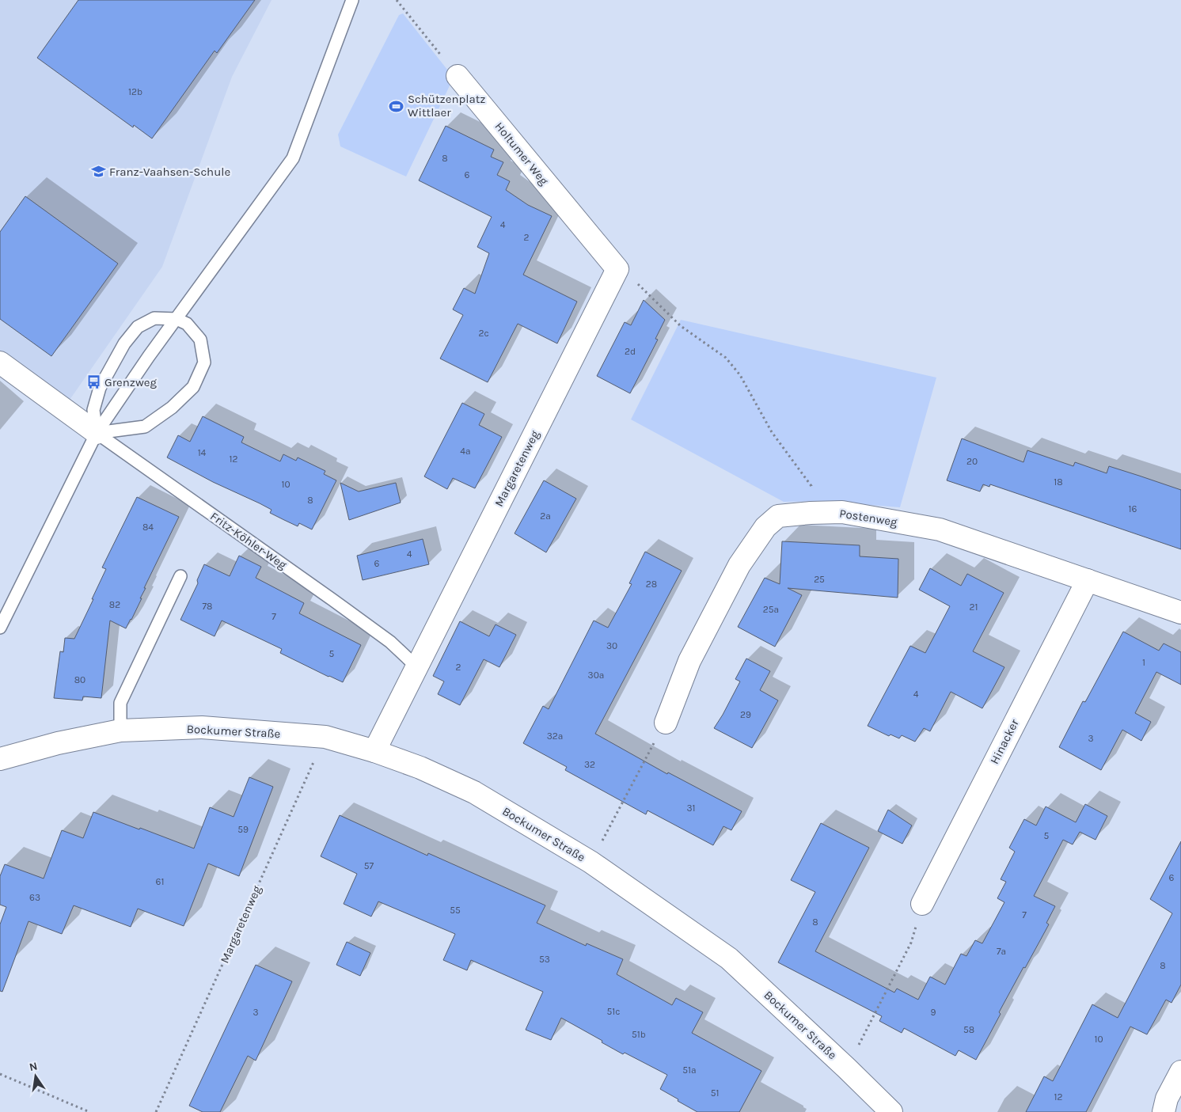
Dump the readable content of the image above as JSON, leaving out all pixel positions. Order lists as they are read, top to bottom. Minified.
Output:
{"streets":{"street":["Holtumer Weg","Margaretenweg","Postenweg","Fritz-Köhler-Weg","Bockumer Straße","Hinacker"]},"crossings":[["Holtumer Weg","Margaretenweg"],["Margaretenweg","Fritz-Köhler-Weg"],["Margaretenweg","Bockumer Straße"],["Postenweg","Hinacker"]],"places":{"sports":["Schützenplatz Wittlaer"],"school or university":["Franz-Vaahsen-Schule"],"bus stop":["Grenzweg"]},"house_numbers":["12b","8","6","4","2","2c","2d","4a","14","12","20","18","10","8","16","2a","84","4","6","25","28","82","78","21","25a","7","30","5","1","2","30a","80","4","29","32a","3","32","31","59","5","57","6","61","63","55","7","8","7a","53","8","51c","3","9","58","51b","10","51a","51","12"],"north":"top"}
